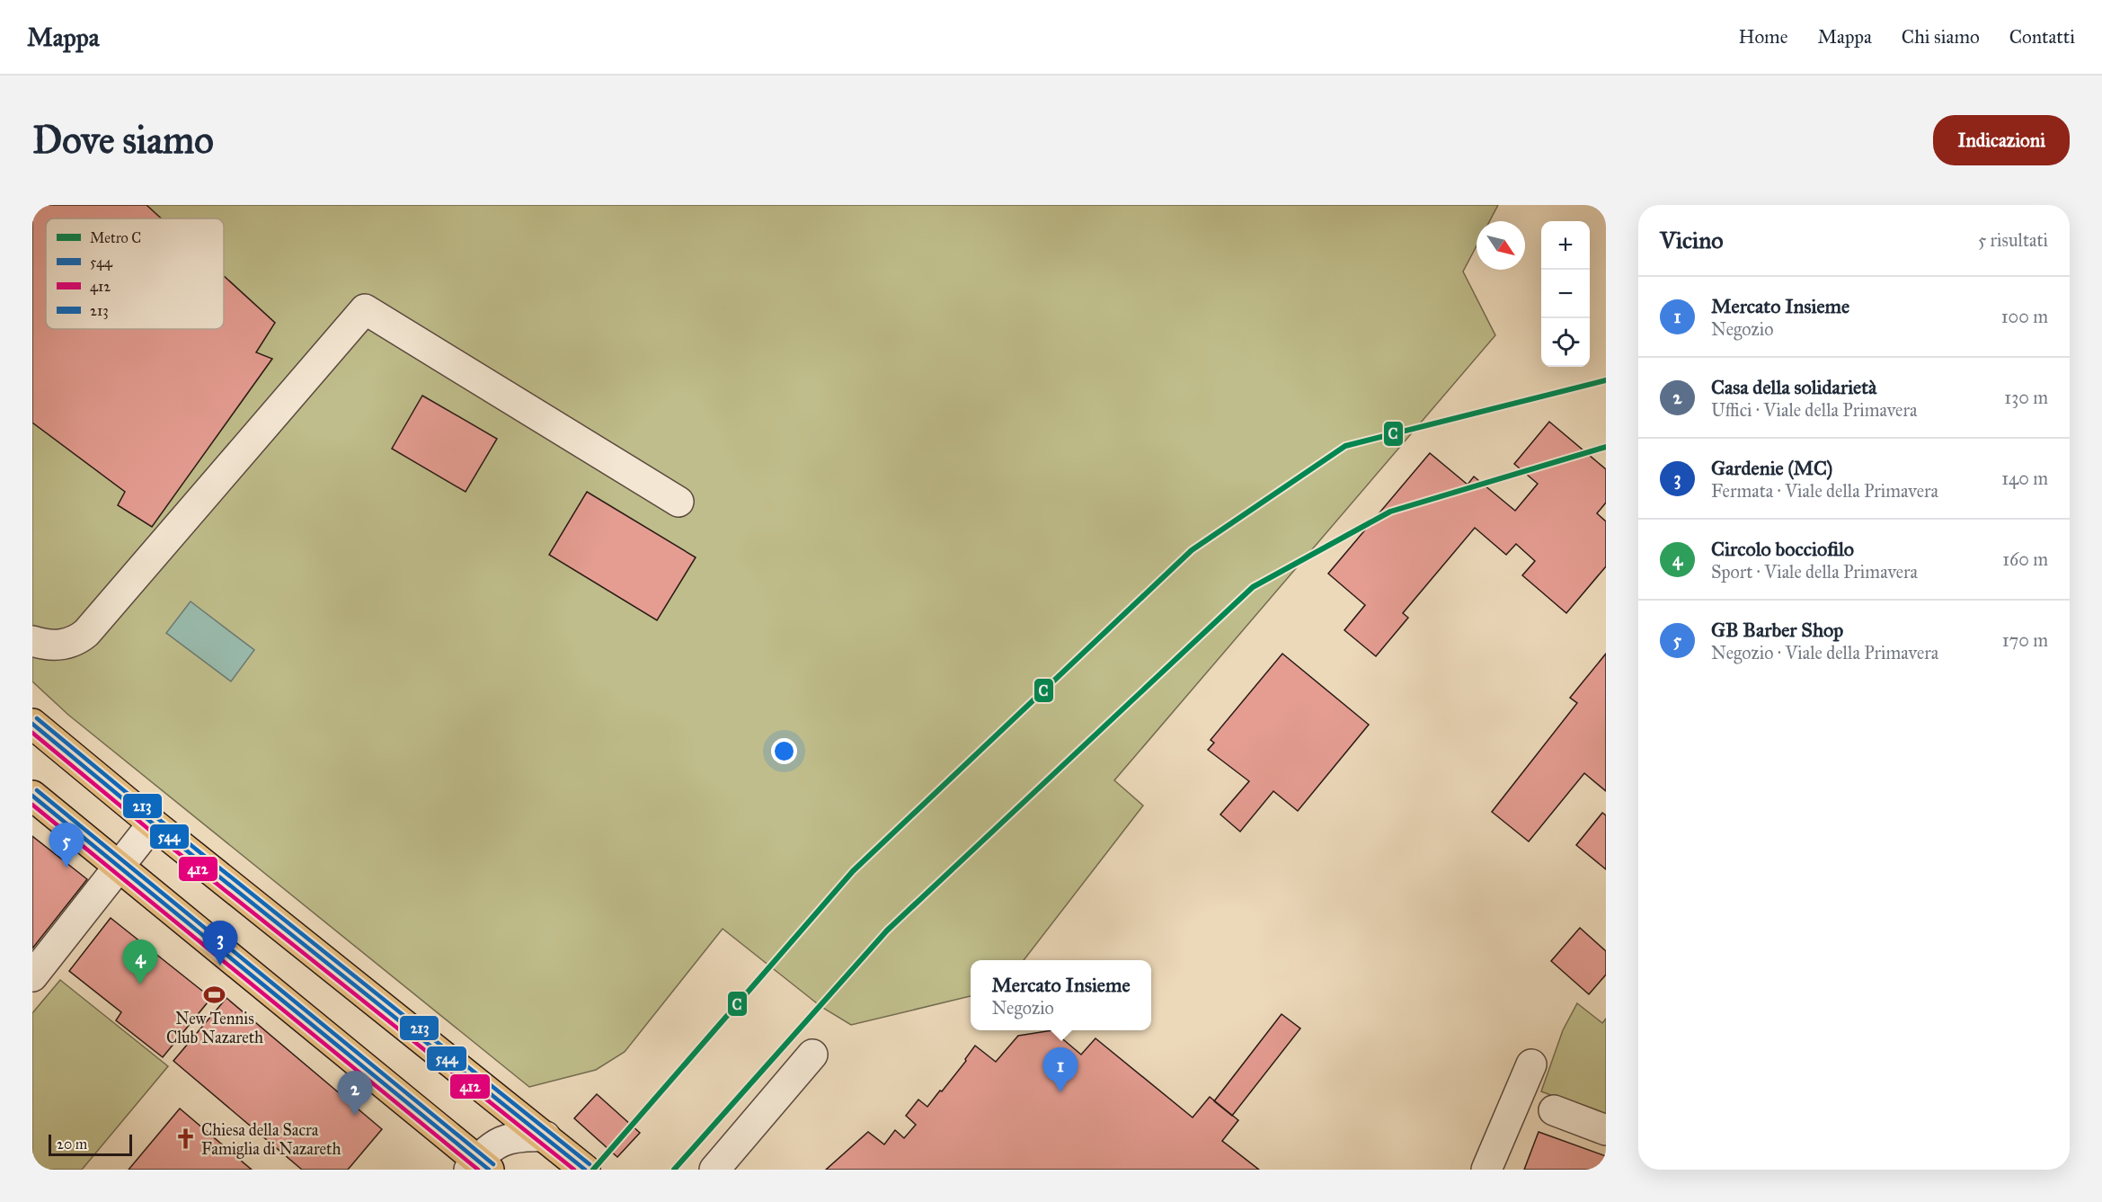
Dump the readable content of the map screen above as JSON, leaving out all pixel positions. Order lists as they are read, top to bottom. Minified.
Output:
{"places":{"sports":["New Tennis Club Nazareth"],"church":["Chiesa della Sacra Famiglia di Nazareth"]},"lines":["metro line C","transit line 213","transit line 544","transit line 412"],"legend":["Metro C","544","412","213"],"scale_bar":"20 m","north":"bottom right","page":{"header":"Mappa","nav":["Home","Mappa","Chi siamo","Contatti"],"buttons":"Indicazioni","title":"Dove siamo","heading":["Vicino","5 risultati"],"map_buttons":["+","−"],"list":[{"mark":"1","name":"Mercato Insieme","note":"Negozio","value":"100 m"},{"mark":"2","name":"Casa della solidarietà","note":"Uffici · Viale della Primavera","value":"130 m"},{"mark":"3","name":"Gardenie (MC)","note":"Fermata · Viale della Primavera","value":"140 m"},{"mark":"4","name":"Circolo bocciofilo","note":"Sport · Viale della Primavera","value":"160 m"},{"mark":"5","name":"GB Barber Shop","note":"Negozio · Viale della Primavera","value":"170 m"}],"pins":["5","3","4","1","2"],"popup":["Mercato Insieme","Negozio"],"scale":"20 m"}}
